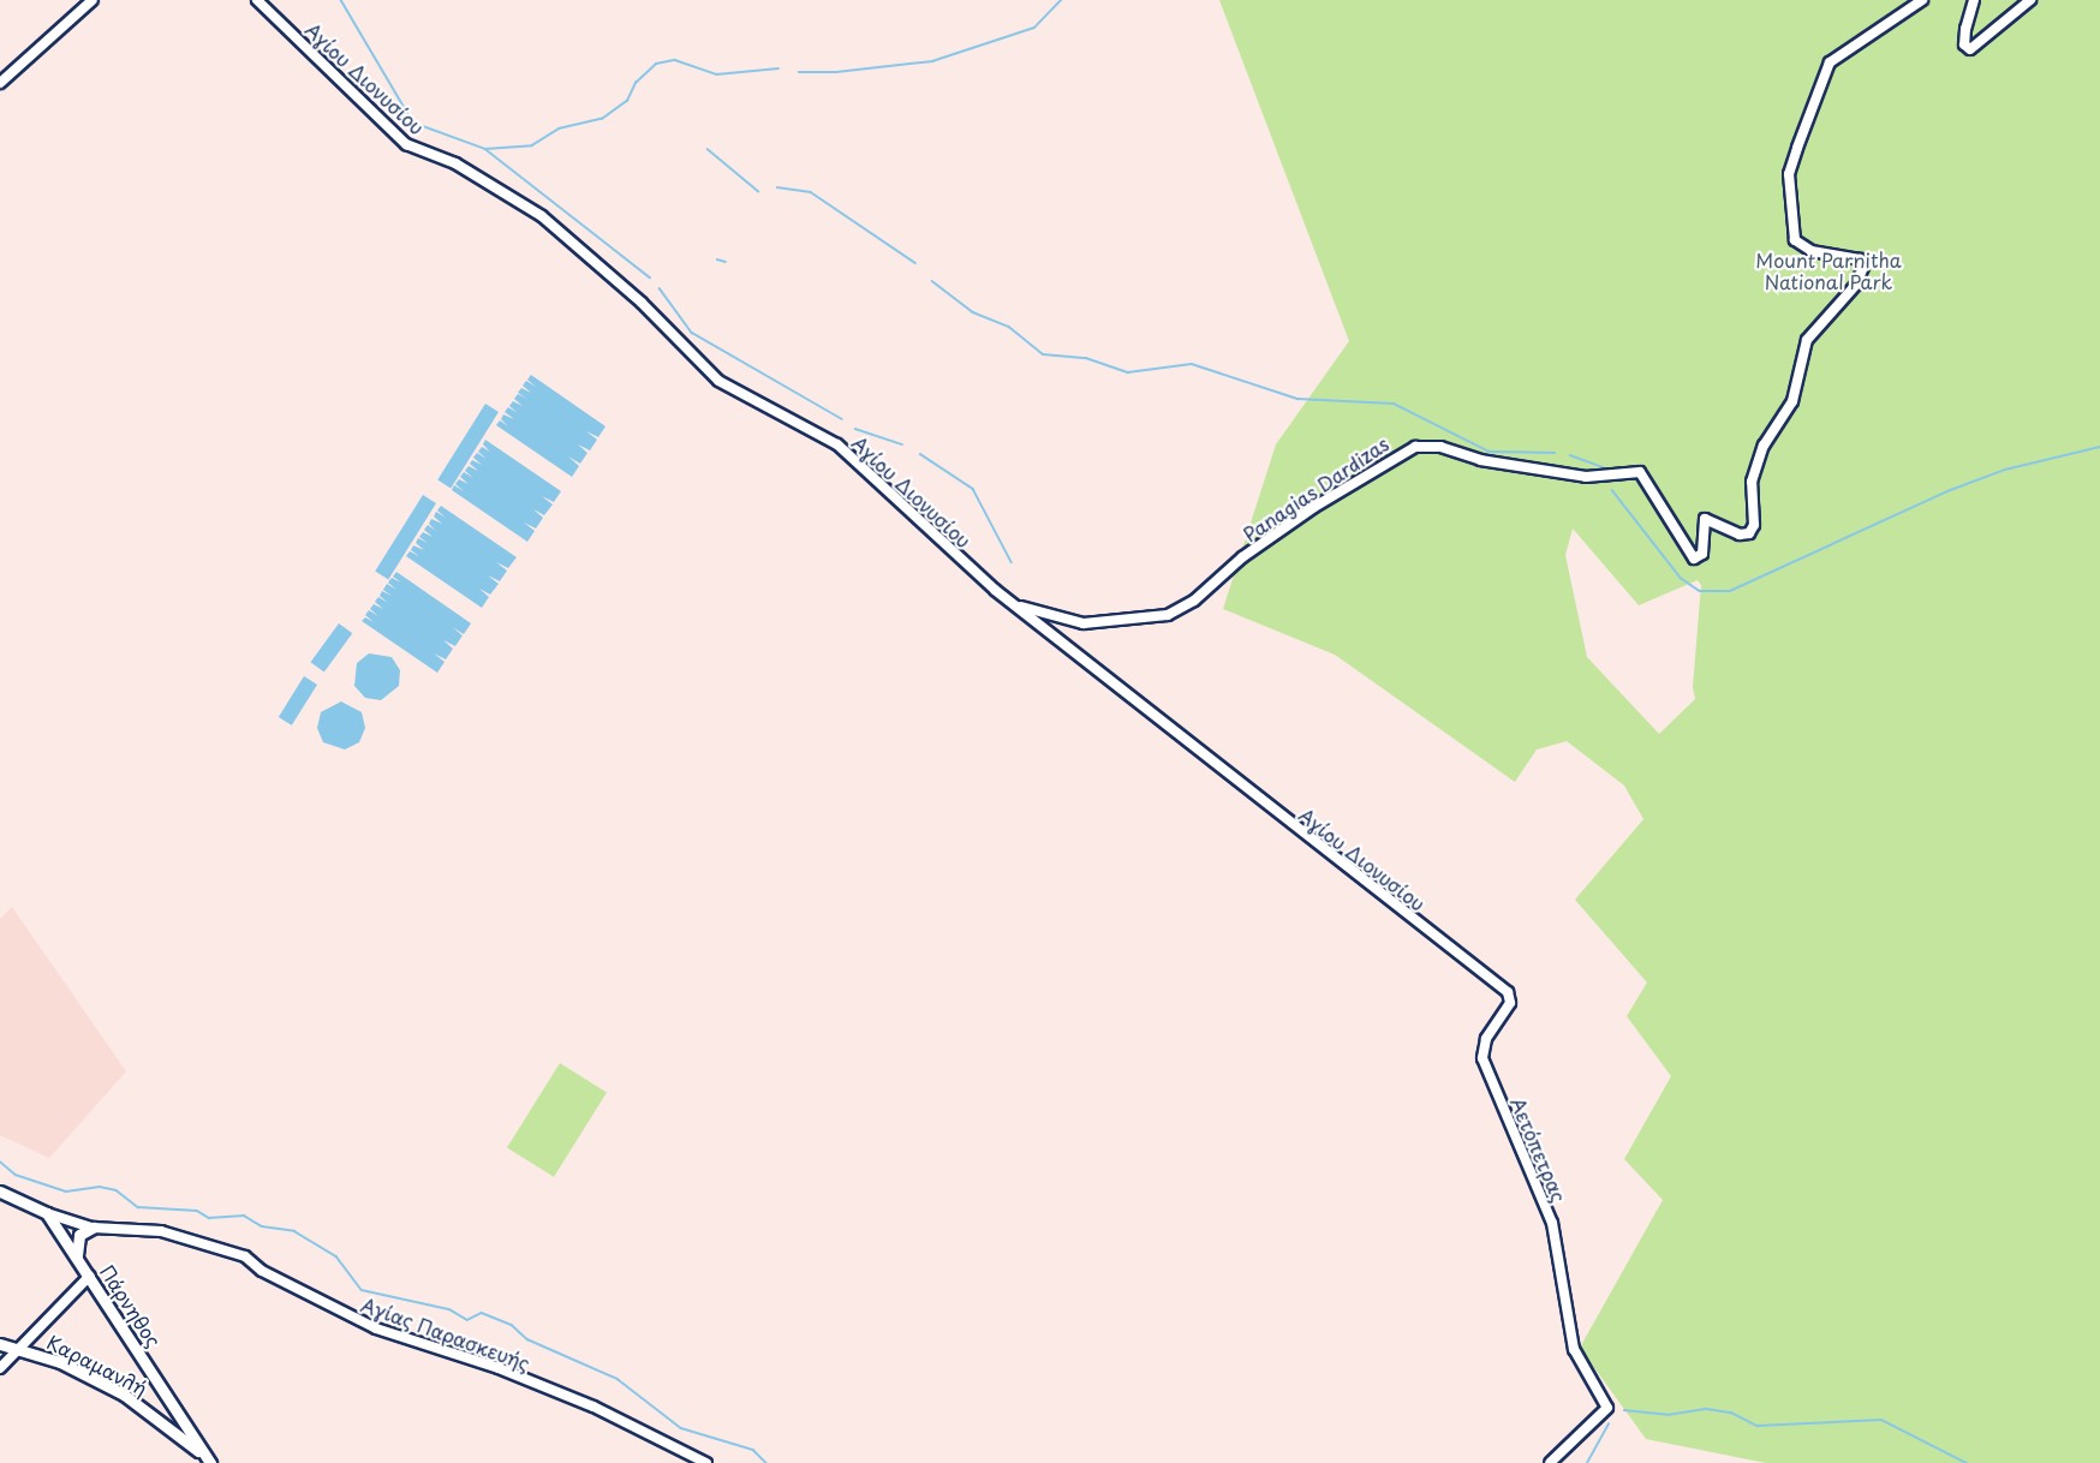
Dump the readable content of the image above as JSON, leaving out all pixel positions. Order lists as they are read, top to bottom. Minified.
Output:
{"streets":{"main road":["Πάρνηθος","Καραμανλή"],"street":["Αγίου Διονυσίου","Panagias Dardizas","Αετόπετρας","Αγίας Παρασκευής"]},"crossings":[["Αγίου Διονυσίου","Panagias Dardizas"],["Αγίου Διονυσίου","Αετόπετρας"],["Πάρνηθος","Αγίας Παρασκευής"],["Πάρνηθος","Καραμανλή"]],"parks":["Mount Parnitha National Park"]}
